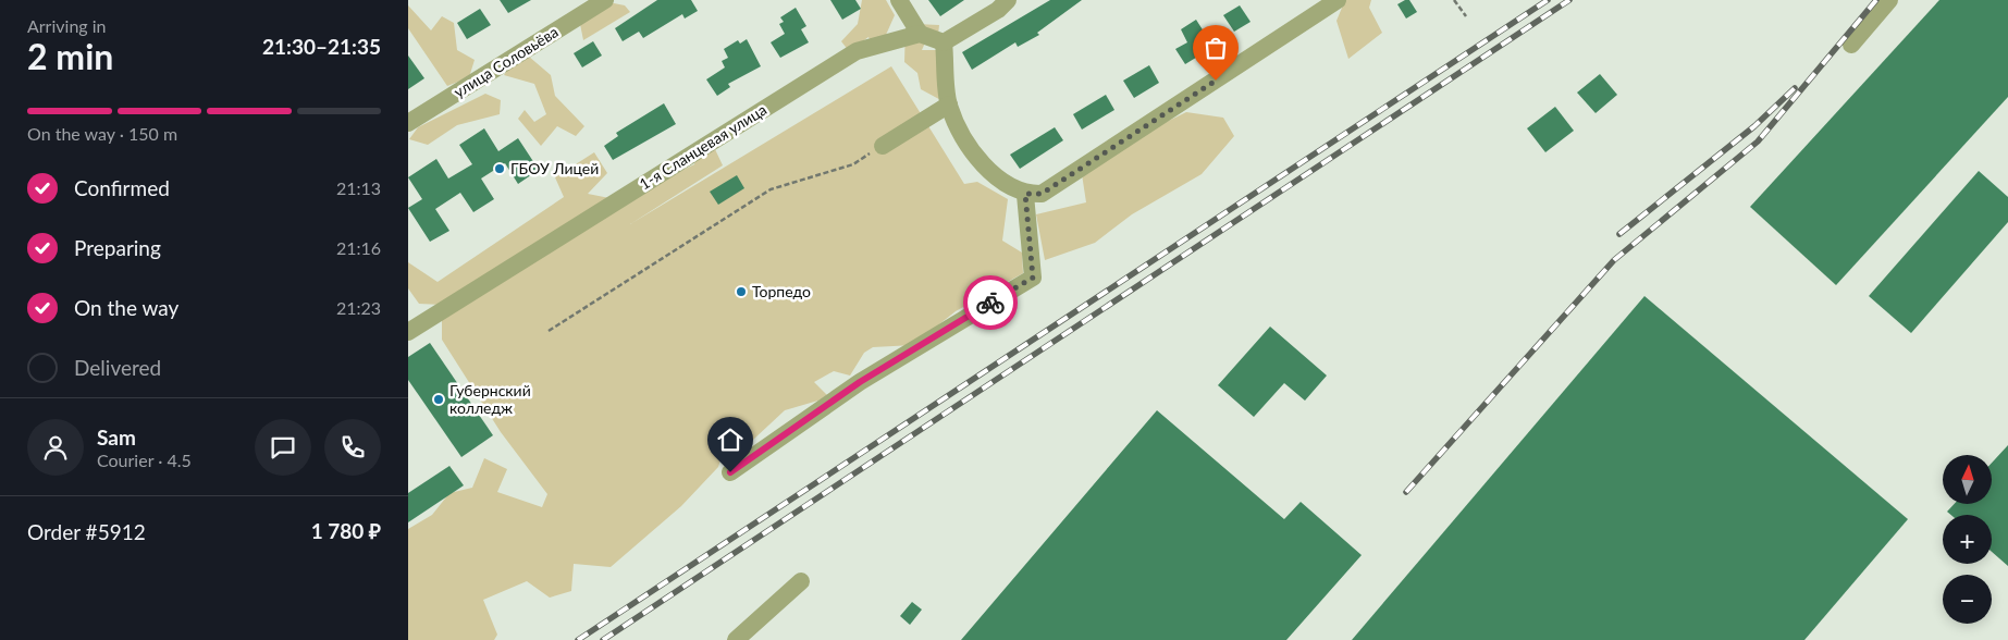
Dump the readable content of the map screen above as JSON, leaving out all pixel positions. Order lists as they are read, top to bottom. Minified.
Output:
{"streets":{"street":["улица Соловьёва","1-я Сланцевая улица"]},"places":["ГБОУ Лицей","Торпедо","Губернский колледж"],"north":"top","page":{"heading":["2 min","Arriving in","21:30–21:35"],"panel":["Sam","Courier · 4.5","Order #5912","1 780 ₽"],"bar":"On the way · 150 m","list":[["Confirmed","21:13"],["Preparing","21:16"],["On the way","21:23"],"Delivered"],"map_buttons":["+","−"]}}
